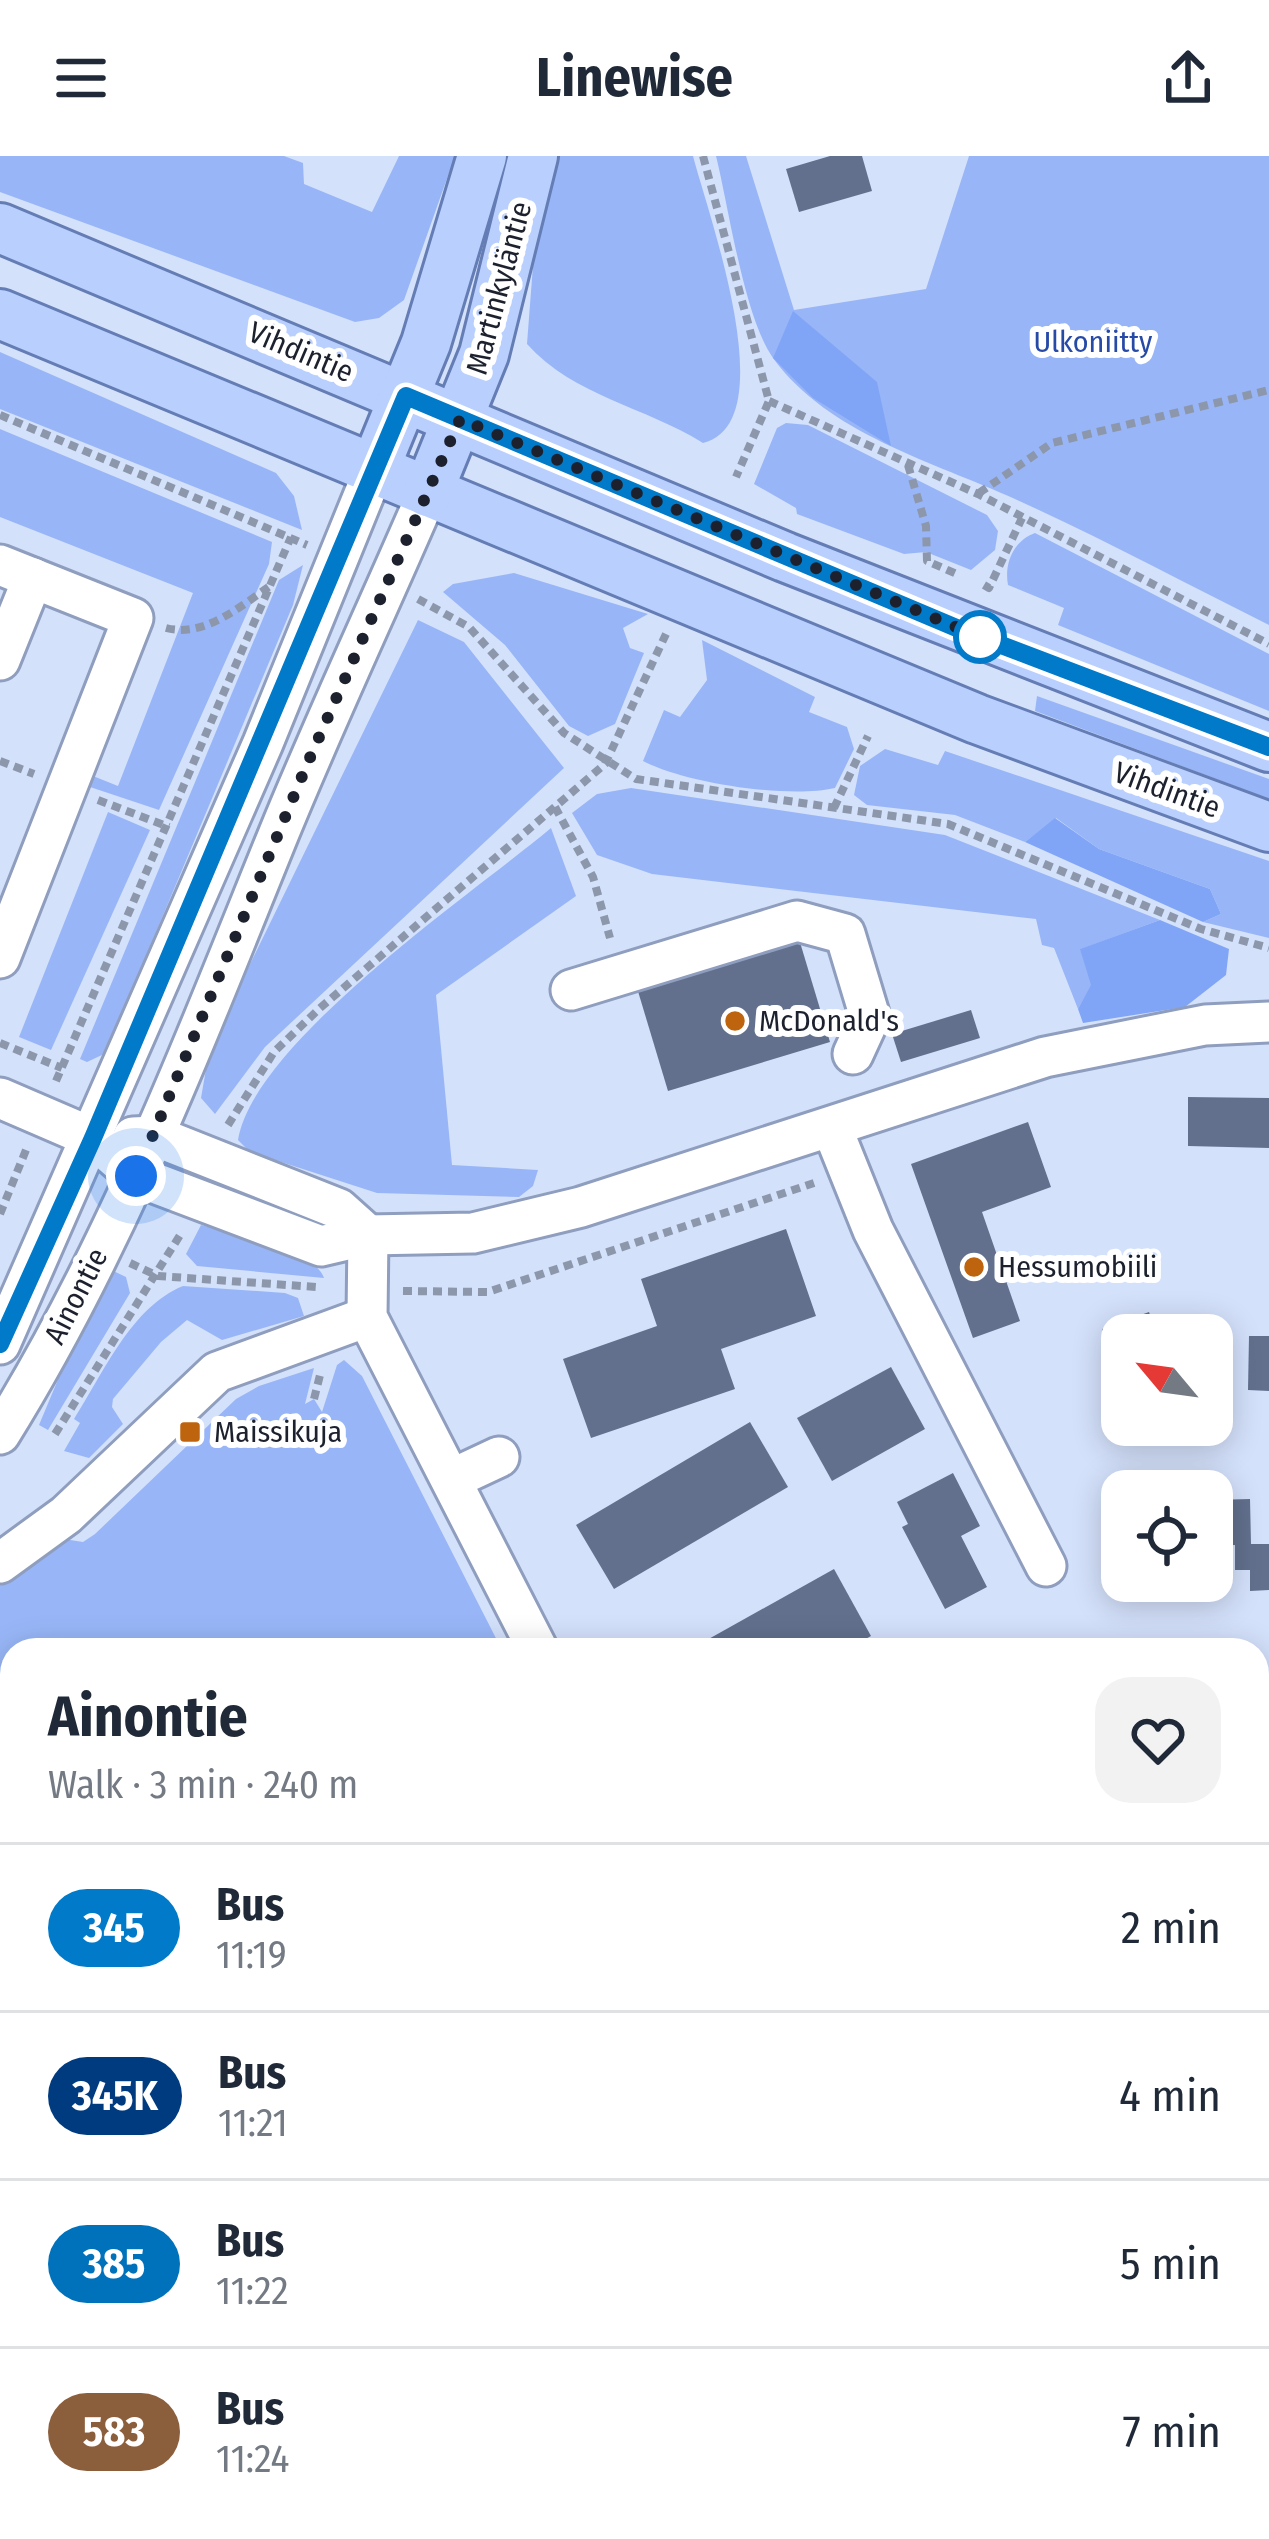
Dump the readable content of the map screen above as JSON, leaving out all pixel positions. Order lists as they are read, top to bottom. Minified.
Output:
{"streets":{"main road":["Martinkyläntie","Vihdintie"],"street":["Ainontie"]},"crossings":[["Martinkyläntie","Vihdintie"],["Martinkyläntie","Ainontie"],["Vihdintie","Ainontie"]],"parks":["Ulkoniitty"],"places":{"other":["McDonald's","Hessumobiili"],"transit":["Maissikuja"]},"lines":["bus line 345"],"north":"top left","page":{"header":"Linewise","heading":["Ainontie","Walk · 3 min · 240 m"],"list":[{"mark":"345","name":"Bus","note":"11:19","value":"2 min"},{"mark":"345K","name":"Bus","note":"11:21","value":"4 min"},{"mark":"385","name":"Bus","note":"11:22","value":"5 min"},{"mark":"583","name":"Bus","note":"11:24","value":"7 min"}]}}
